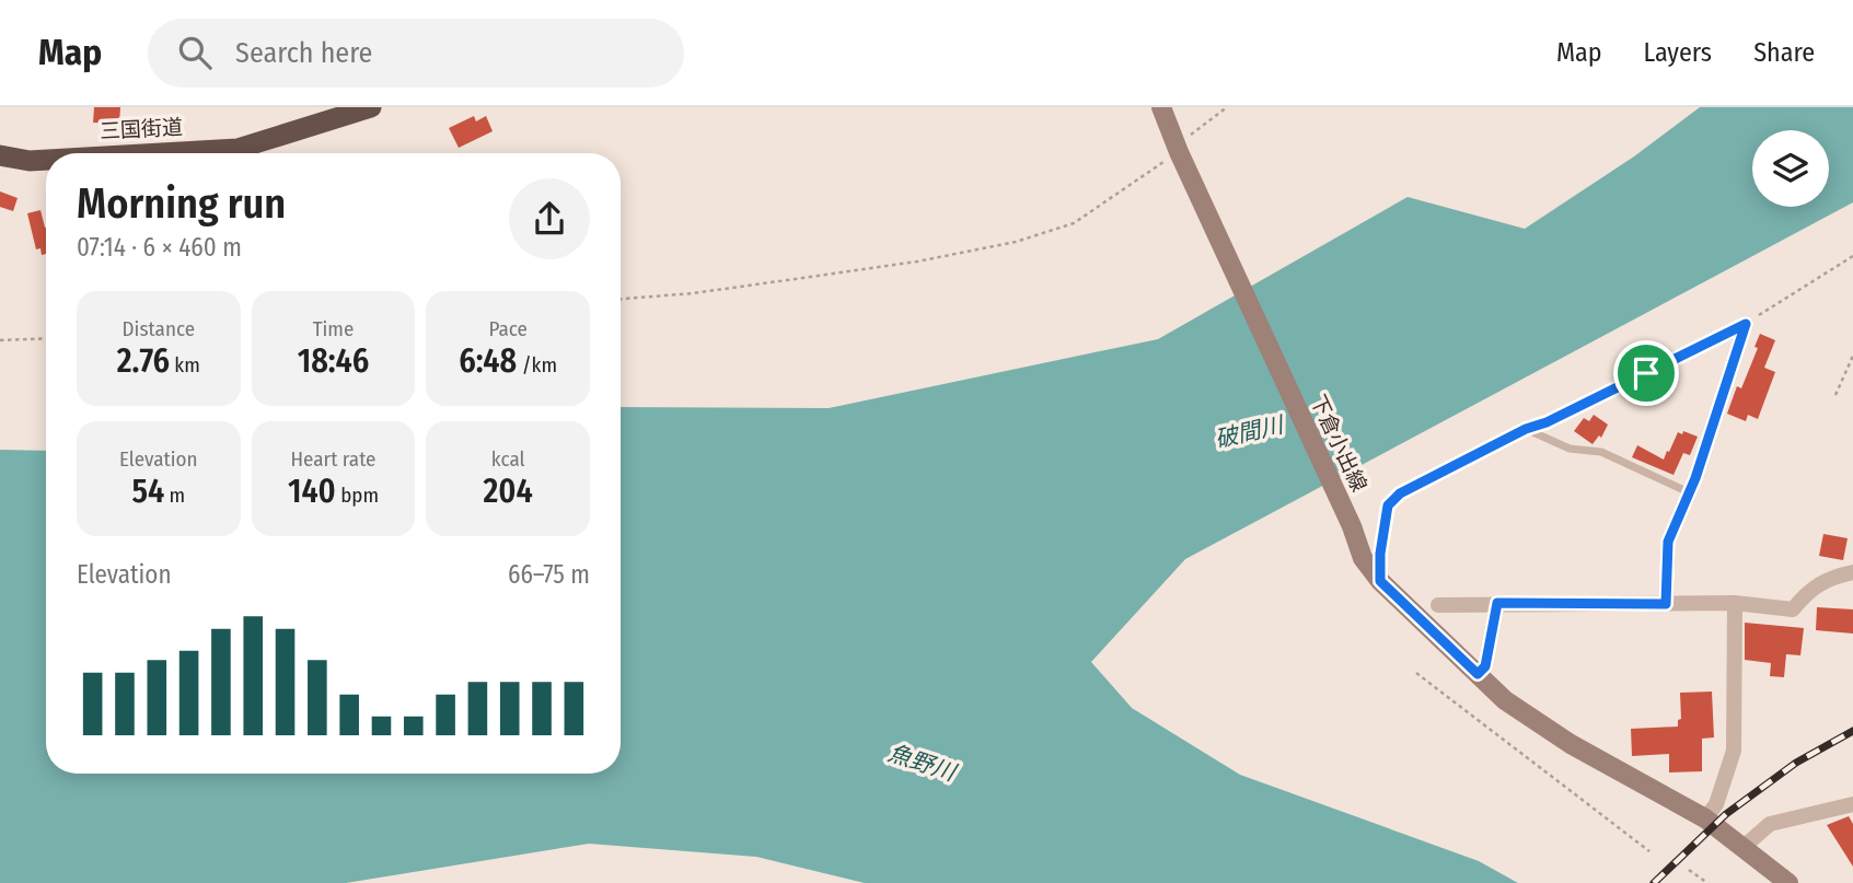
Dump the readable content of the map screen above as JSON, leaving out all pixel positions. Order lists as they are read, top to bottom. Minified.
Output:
{"streets":{"highway":["三国街道"],"main road":["下倉小出線"]},"water":["破間川","魚野川"],"page":{"header":"Map","search":"Search here","nav":["Map","Layers","Share"],"heading":["Morning run","07:14 · 6 × 460 m"],"stats":[["Distance","2.76 km"],["Time","18:46"],["Pace","6:48 /km"],["Elevation","54 m"],["Heart rate","140 bpm"],["kcal","204"]],"chart":["Elevation","66–75 m"]}}
